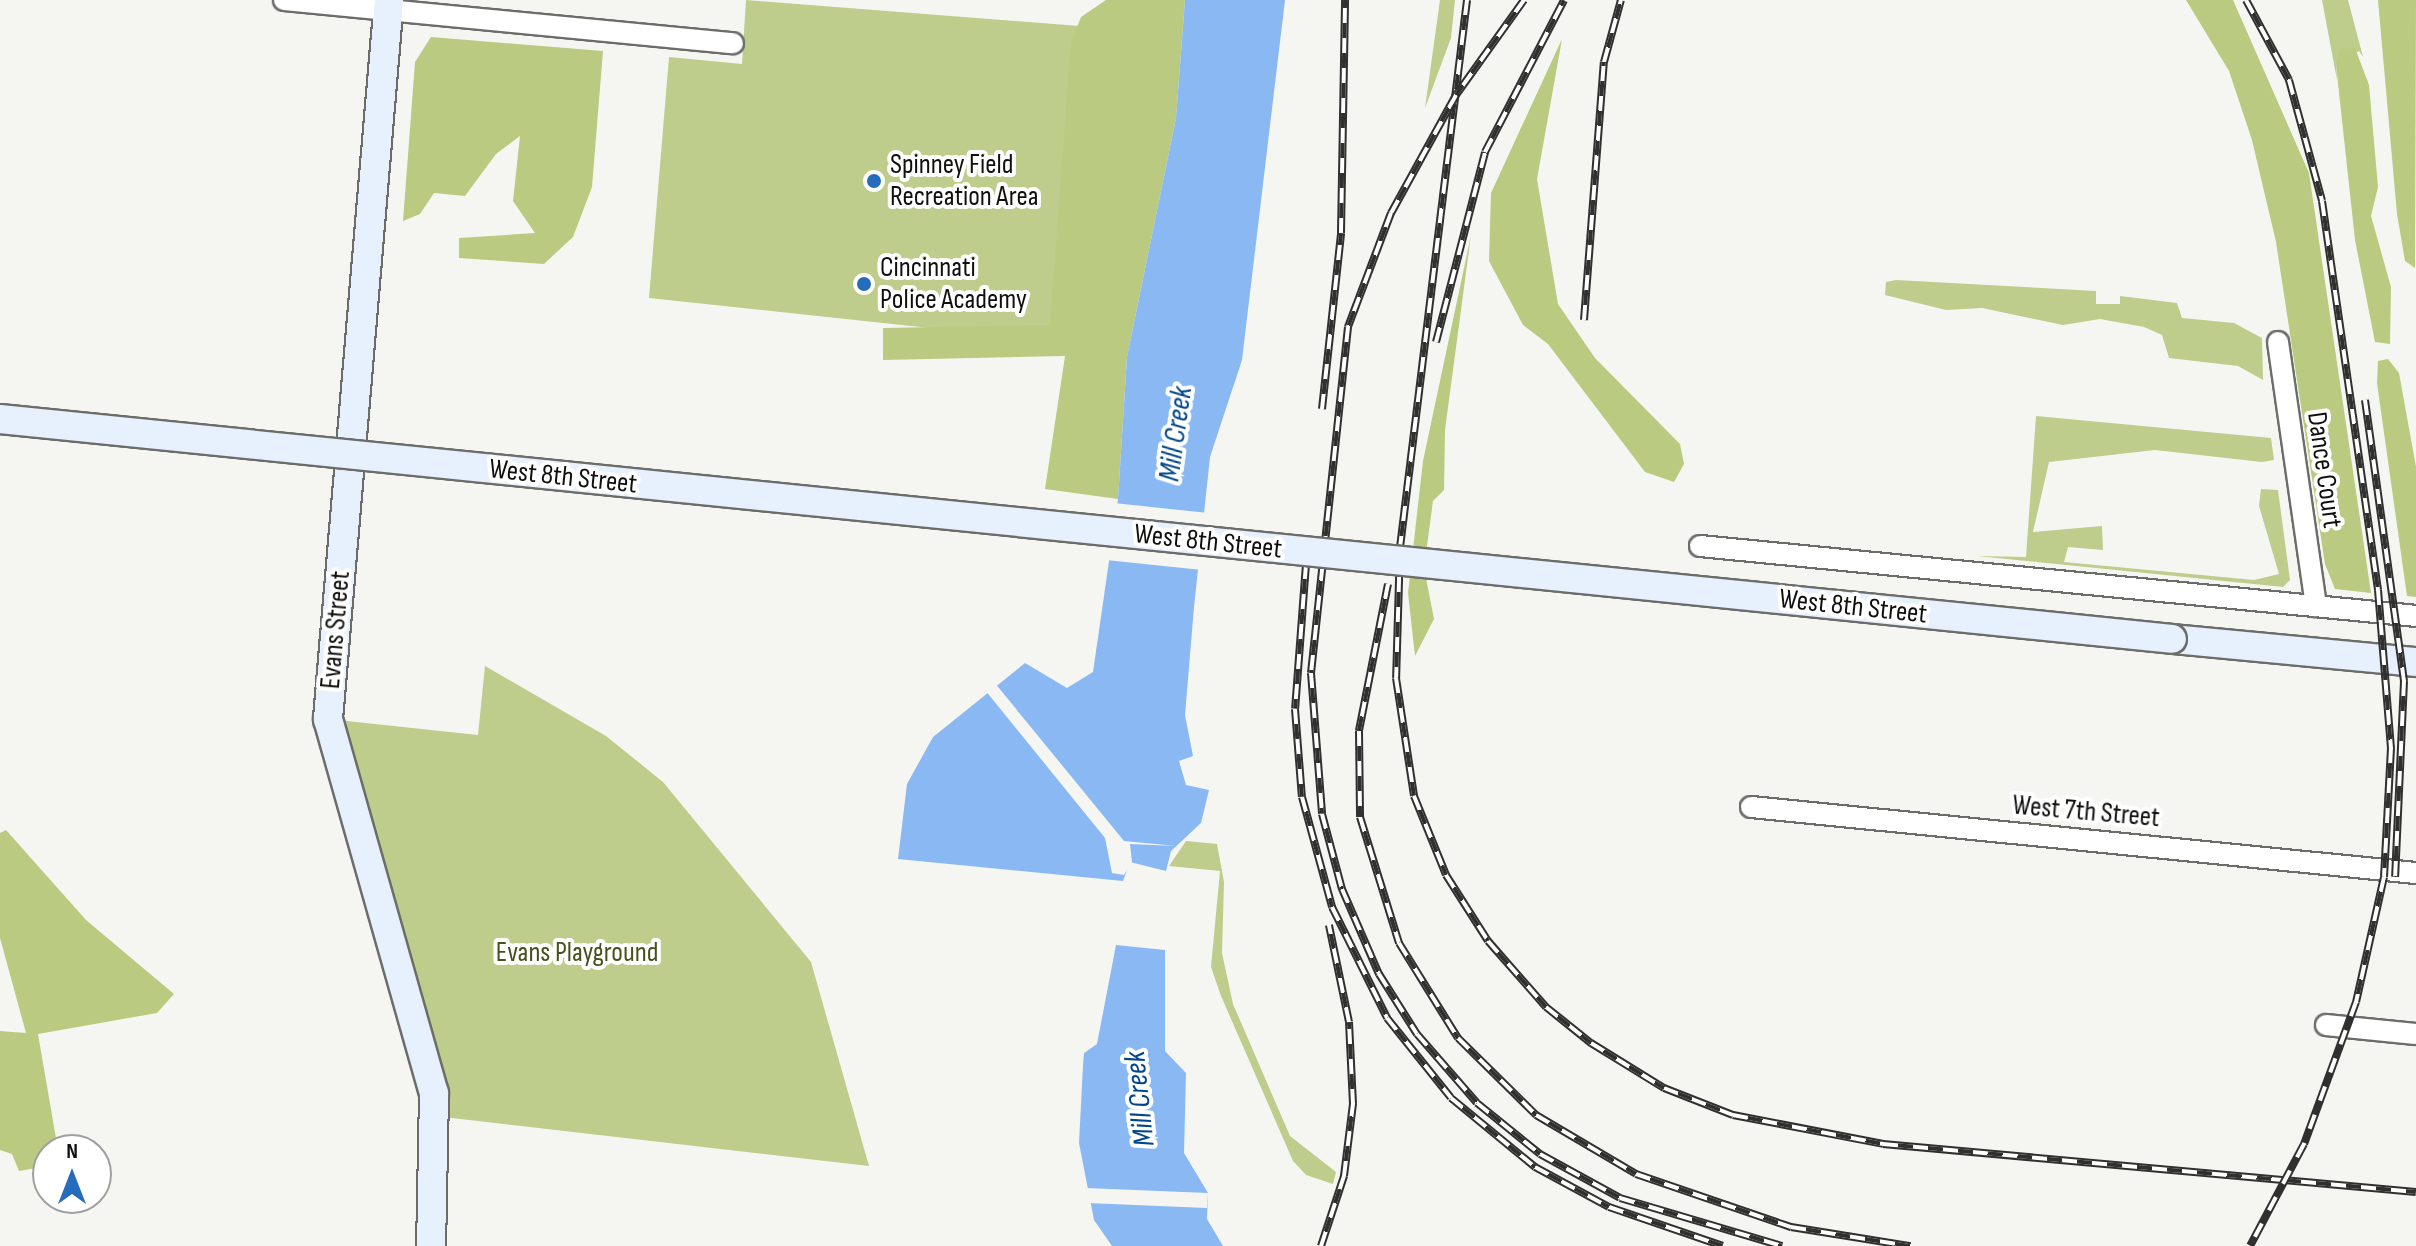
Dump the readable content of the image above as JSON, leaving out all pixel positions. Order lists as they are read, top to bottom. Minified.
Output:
{"streets":{"main road":["West 8th Street","Evans Street"],"street":["Dance Court","West 7th Street"]},"water":["Mill Creek"],"parks":["Evans Playground"],"places":["Spinney Field Recreation Area","Cincinnati Police Academy"],"north":"top"}
